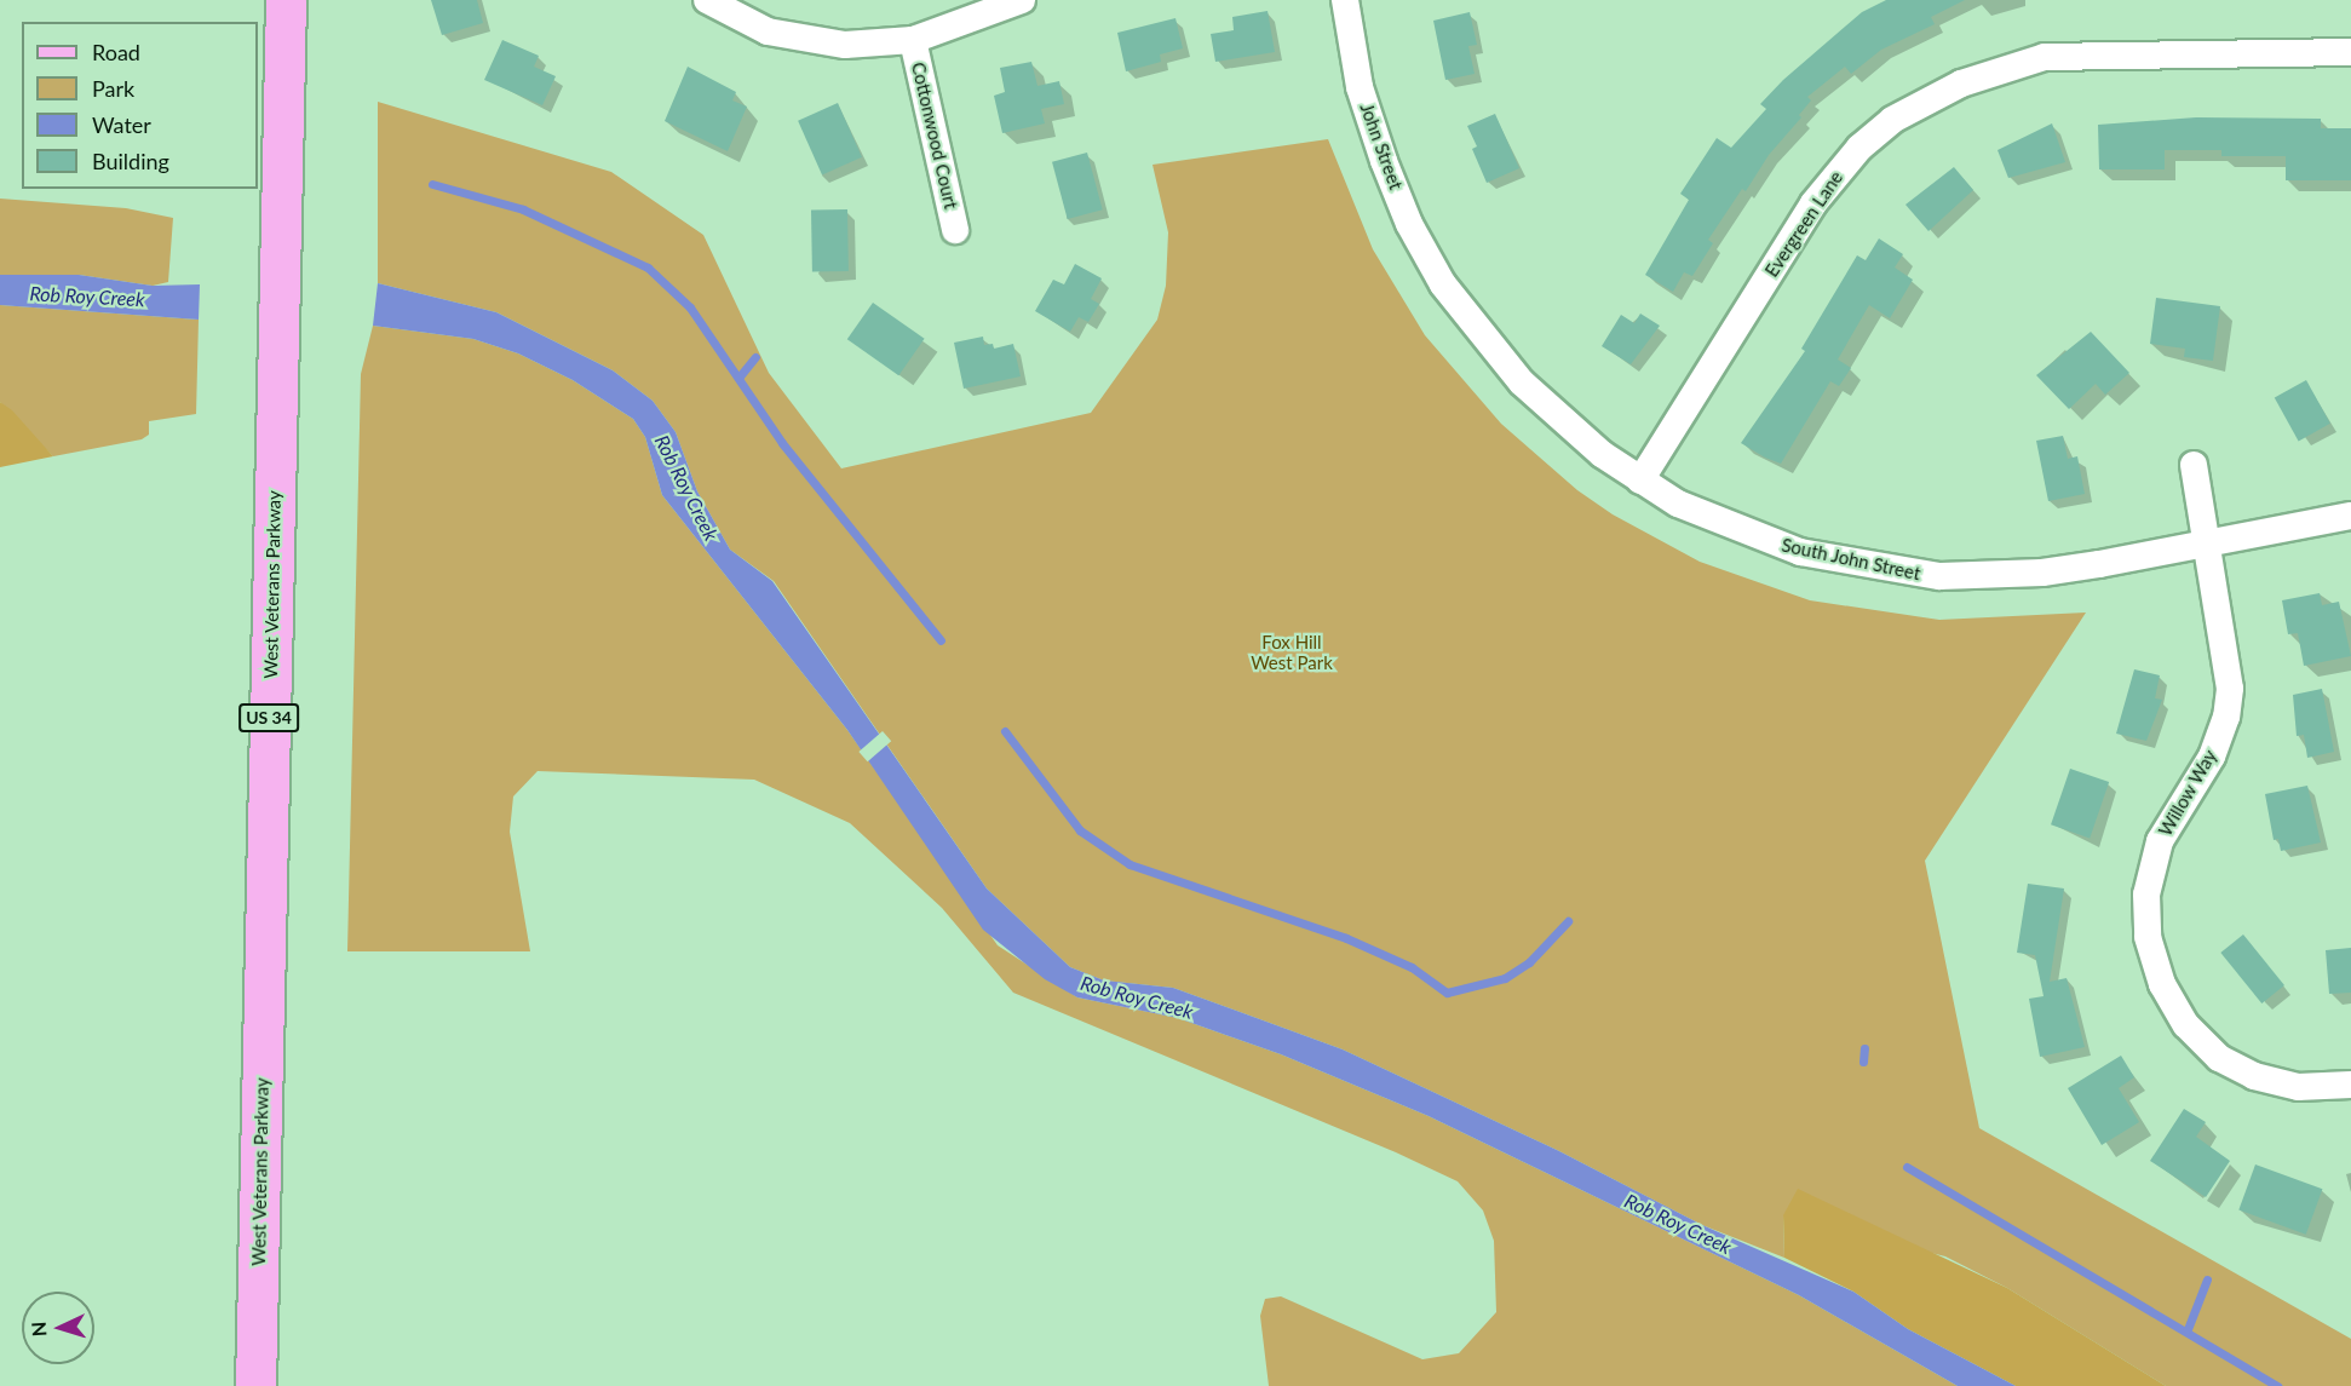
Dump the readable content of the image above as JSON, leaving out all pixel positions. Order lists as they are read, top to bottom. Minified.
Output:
{"streets":{"main road":["West Veterans Parkway","US 34"],"street":["Cottonwood Court","John Street","Evergreen Lane","South John Street","Willow Way"]},"crossings":[["John Street","South John Street"],["Evergreen Lane","South John Street"],["South John Street","Willow Way"]],"water":["Rob Roy Creek"],"parks":["Fox Hill West Park"],"legend":["Road","Park","Water","Building"],"north":"left"}
